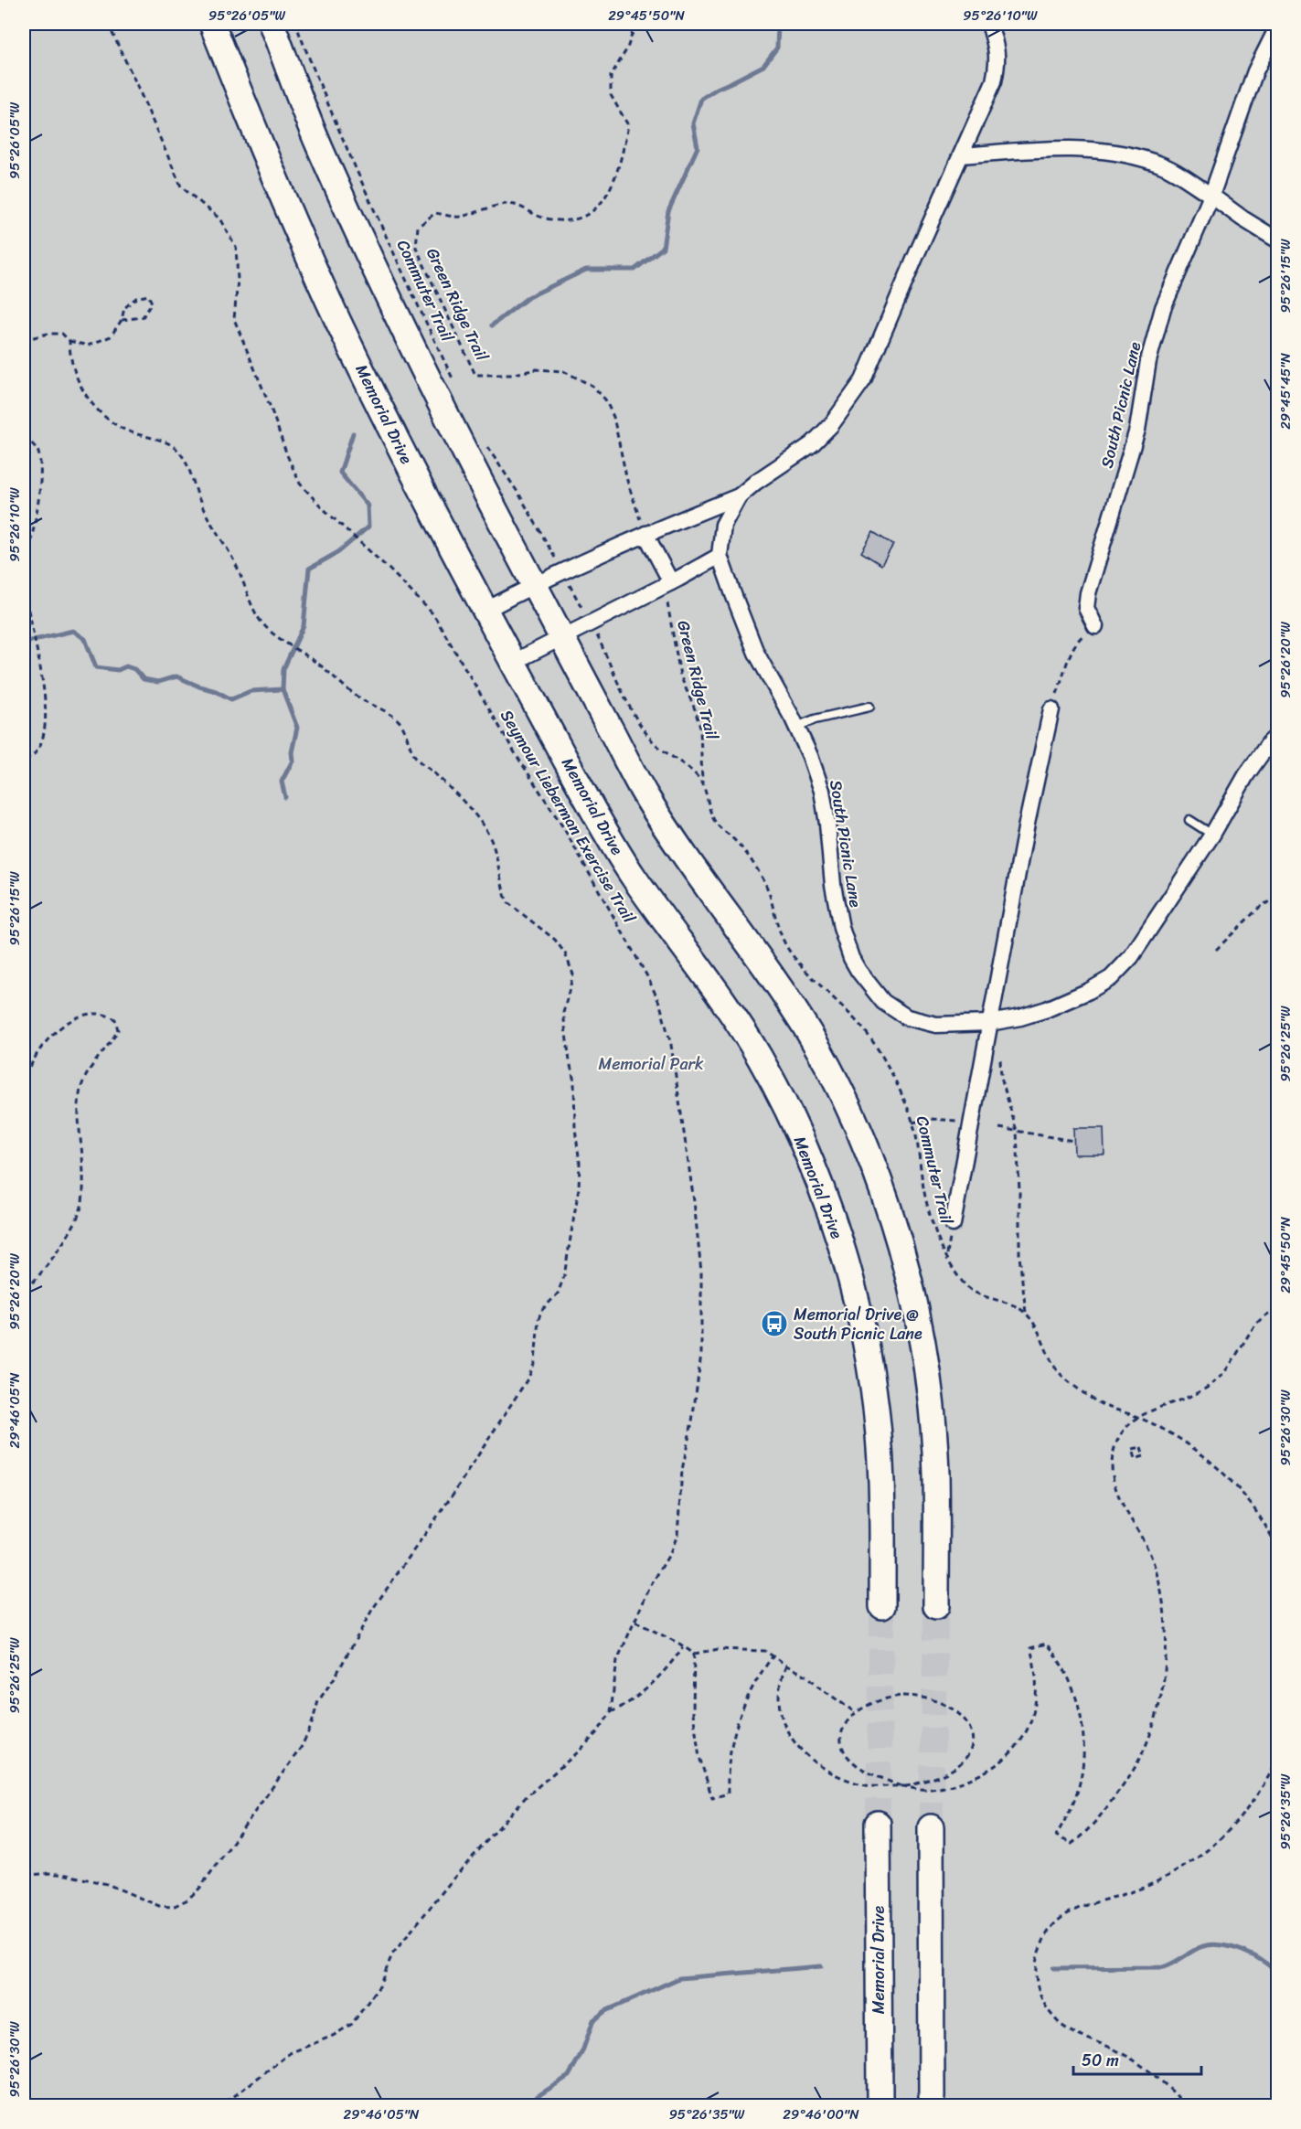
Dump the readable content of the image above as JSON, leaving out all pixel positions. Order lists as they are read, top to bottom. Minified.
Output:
{"streets":{"main road":["Memorial Drive"],"street":["South Picnic Lane"],"path":["Commuter Trail","Green Ridge Trail","Seymour Lieberman Exercise Trail"]},"crossings":[["Commuter Trail","Green Ridge Trail"],["Green Ridge Trail","South Picnic Lane"],["South Picnic Lane","Memorial Drive"]],"parks":["Memorial Park"],"places":{"bus stop":["Memorial Drive @ South Picnic Lane"]},"scale_bar":"50 m","coordinates":["95°26'05\"W","29°45'50\"N","95°26'10\"W","95°26'15\"W","29°45'45\"N","95°26'20\"W","95°26'25\"W","29°46'05\"N","95°26'30\"W","95°26'35\"W","29°46'00\"N"]}
